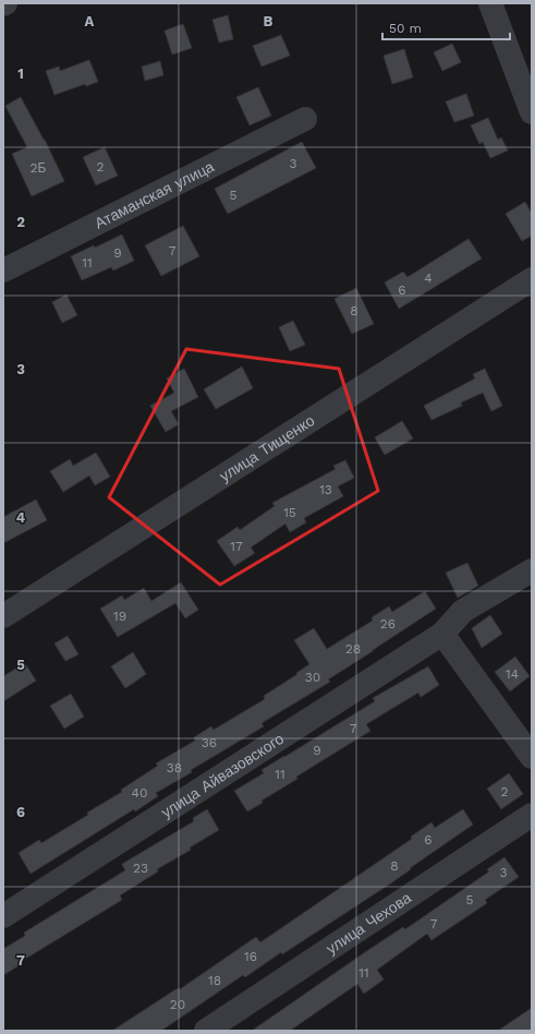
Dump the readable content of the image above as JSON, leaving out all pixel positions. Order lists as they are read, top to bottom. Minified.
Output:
{"streets":{"street":["Атаманская улица","улица Тищенко","улица Айвазовского","улица Чехова"]},"house_numbers":["3","2","2Б","5","7","9","11","4","6","8","13","15","17","19","26","28","14","30","7","36","9","38","11","2","40","6","8","23","3","5","7","16","11","18","20"],"scale_bar":"50 m","grid":{"columns":["A","B"],"rows":["1","2","3","4","5","6","7"]}}
